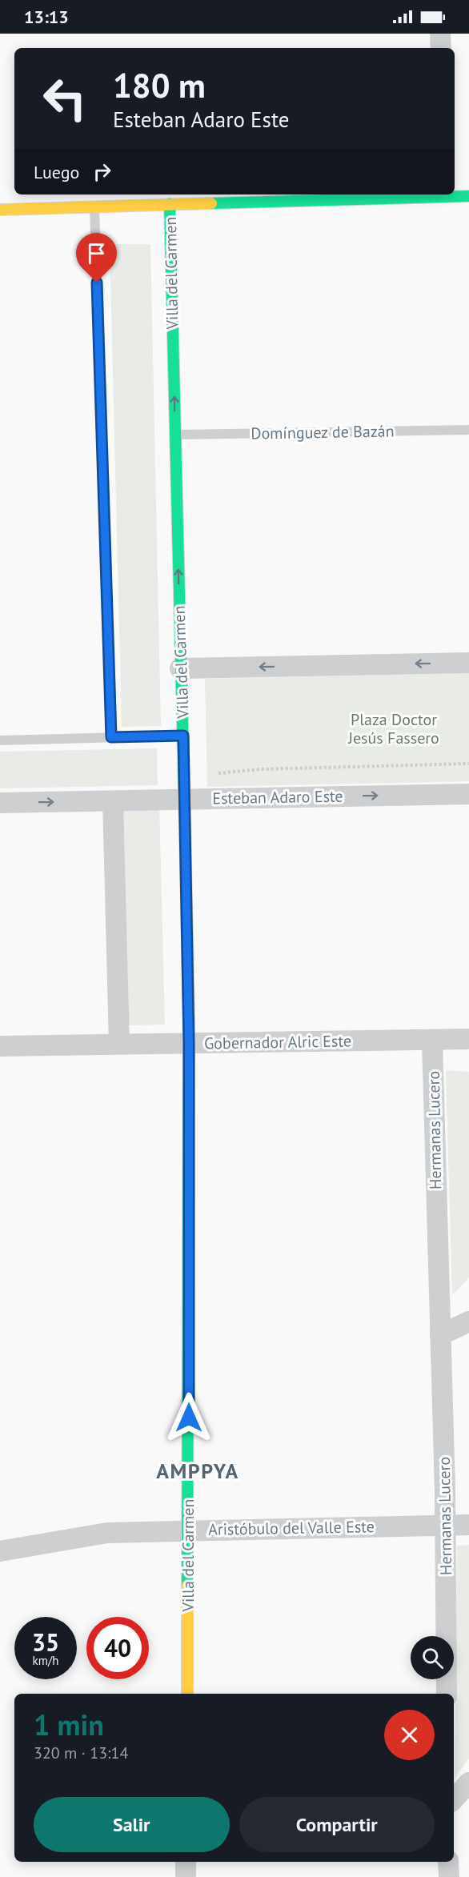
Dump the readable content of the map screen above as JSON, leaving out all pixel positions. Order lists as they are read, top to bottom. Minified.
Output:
{"streets":{"street":["Villa del Carmen","Esteban Adaro Este","Gobernador Alric Este","Hermanas Lucero","Aristóbulo del Valle Este"],"lane":["Domínguez de Bazán"]},"crossings":[["Villa del Carmen","Domínguez de Bazán"],["Villa del Carmen","Esteban Adaro Este"],["Villa del Carmen","Gobernador Alric Este"],["Villa del Carmen","Aristóbulo del Valle Este"],["Gobernador Alric Este","Hermanas Lucero"],["Hermanas Lucero","Aristóbulo del Valle Este"]],"districts":["AMPPYA"],"parks":["Plaza Doctor Jesús Fassero"],"page":{"status":"13:13","turn":["180 m","Esteban Adaro Este"],"then":"Luego","speed":"35 km/h","limit":"40","heading":["1 min","320 m · 13:14"],"buttons":["Salir","Compartir"]}}
